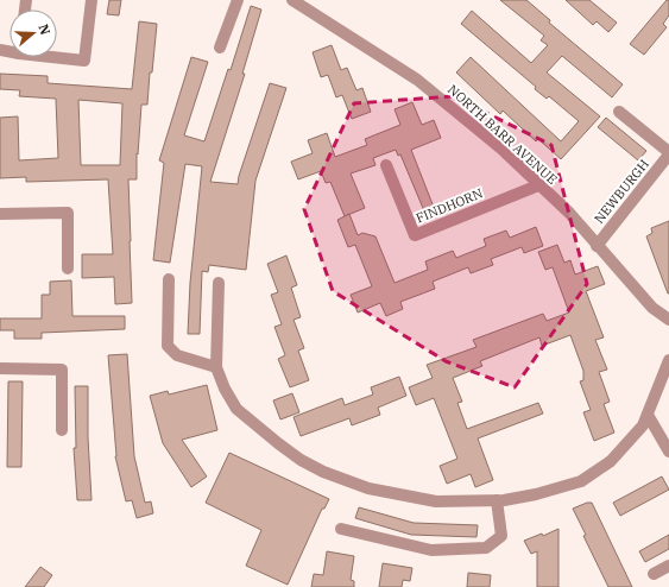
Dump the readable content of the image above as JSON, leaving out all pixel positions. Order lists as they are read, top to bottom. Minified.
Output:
{"streets":{"street":["NORTH BARR AVENUE","NEWBURGH","FINDHORN"]},"crossings":[["NORTH BARR AVENUE","NEWBURGH"],["NORTH BARR AVENUE","FINDHORN"]],"north":"right"}
